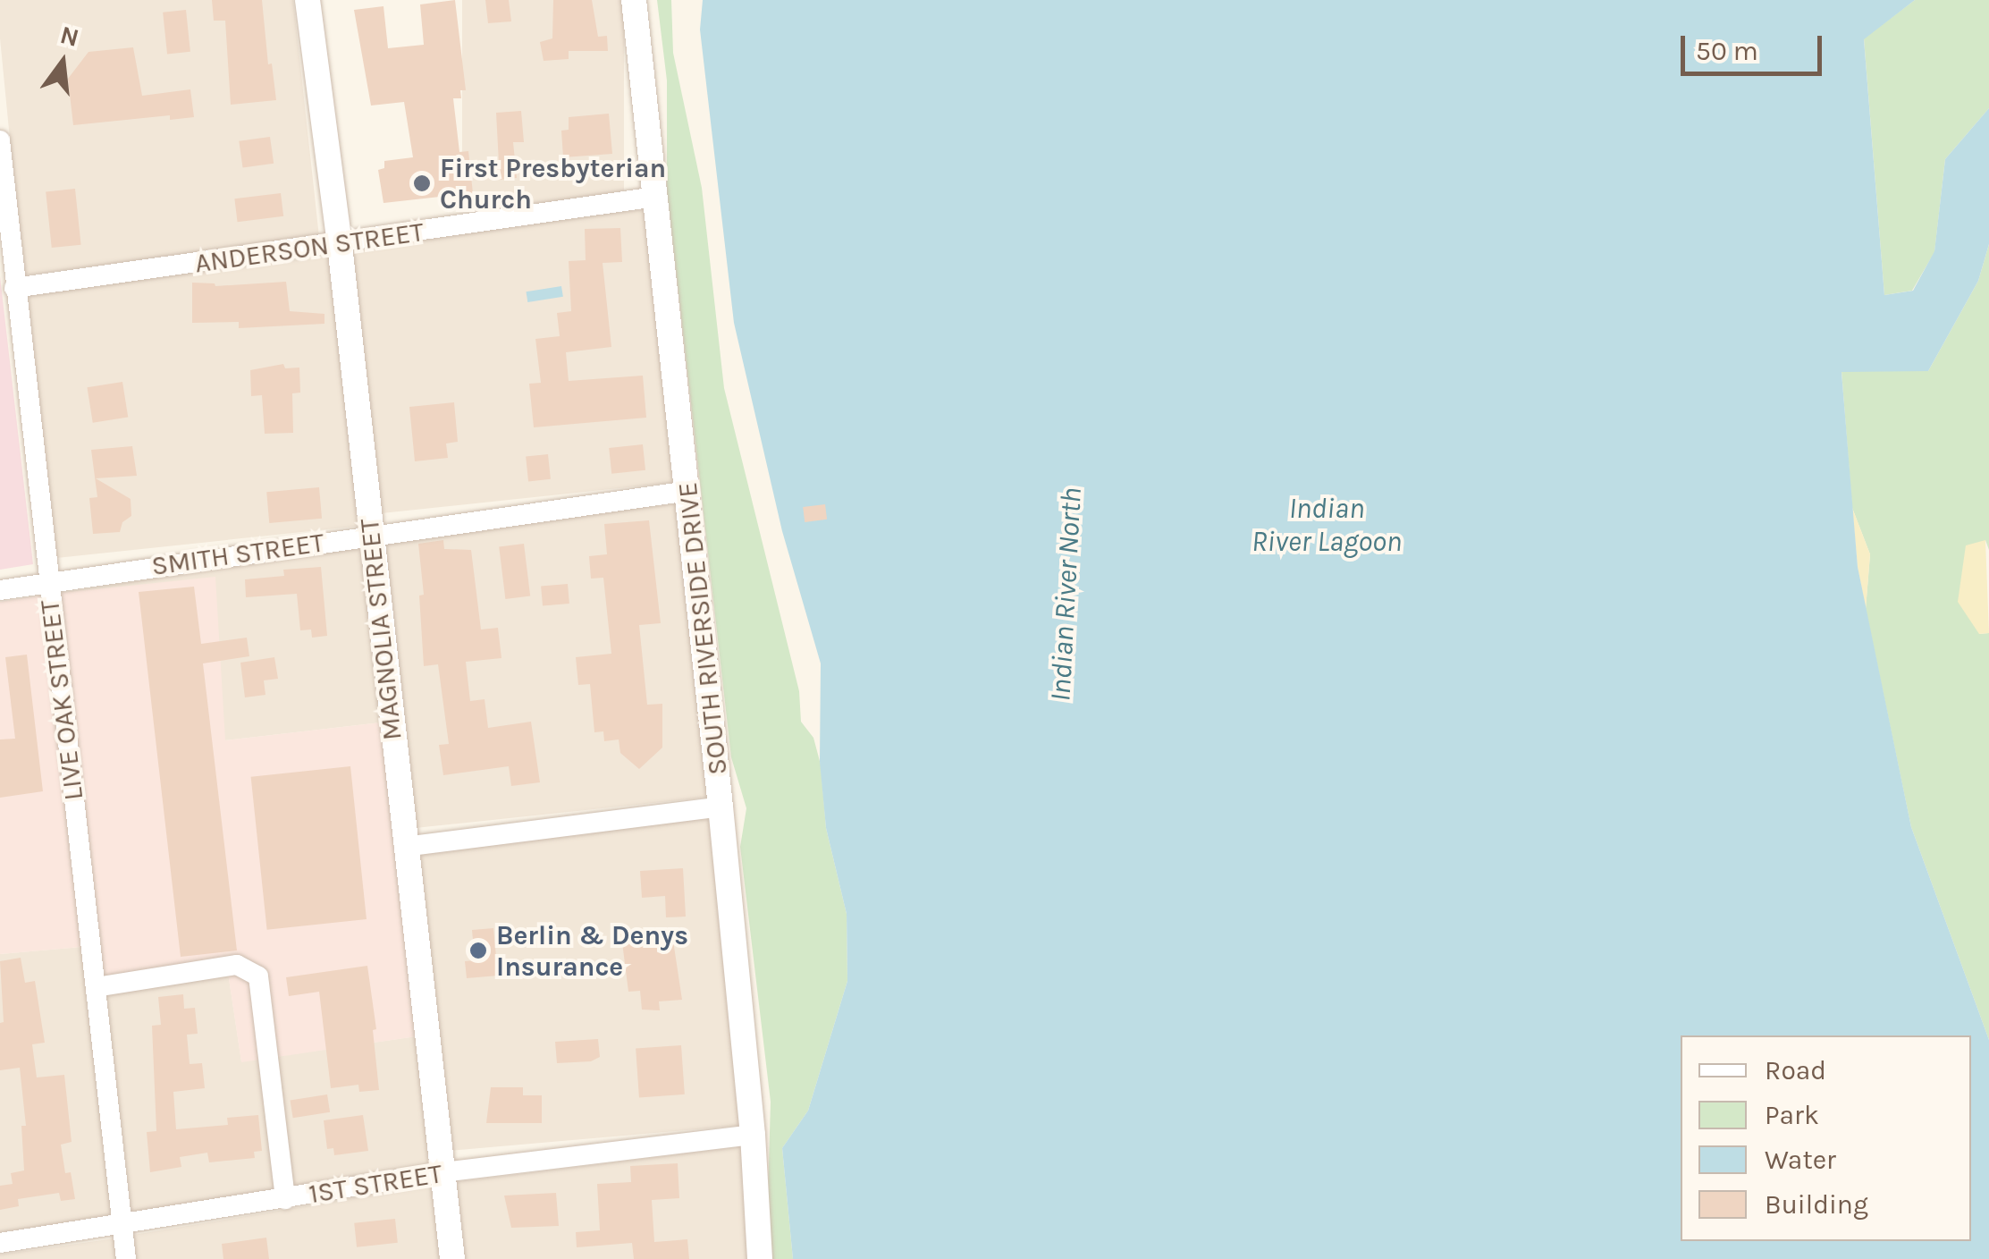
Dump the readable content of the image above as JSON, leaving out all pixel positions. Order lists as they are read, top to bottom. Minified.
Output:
{"streets":{"street":["ANDERSON STREET","SMITH STREET","SOUTH RIVERSIDE DRIVE","MAGNOLIA STREET","LIVE OAK STREET","1ST STREET"]},"crossings":[["ANDERSON STREET","SOUTH RIVERSIDE DRIVE"],["ANDERSON STREET","MAGNOLIA STREET"],["ANDERSON STREET","LIVE OAK STREET"],["SMITH STREET","SOUTH RIVERSIDE DRIVE"],["SMITH STREET","MAGNOLIA STREET"],["SMITH STREET","LIVE OAK STREET"],["SOUTH RIVERSIDE DRIVE","1ST STREET"],["MAGNOLIA STREET","1ST STREET"],["LIVE OAK STREET","1ST STREET"]],"water":["Indian River Lagoon","Indian River North"],"places":["First Presbyterian Church","Berlin & Denys Insurance"],"legend":["Road","Park","Water","Building"],"scale_bar":"50 m","north":"top"}
